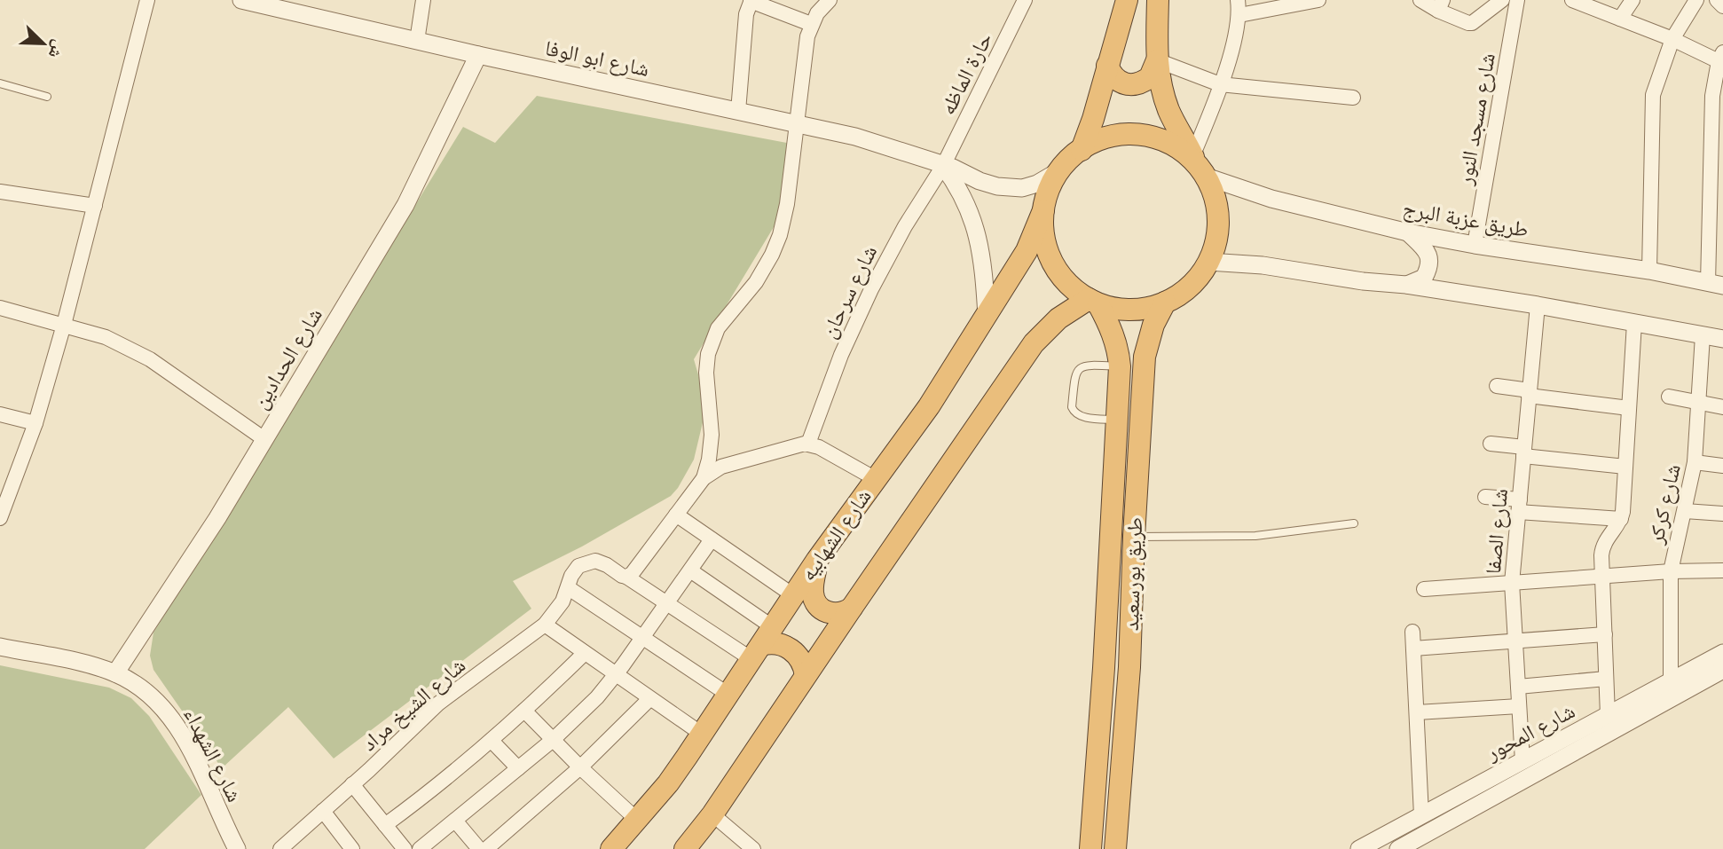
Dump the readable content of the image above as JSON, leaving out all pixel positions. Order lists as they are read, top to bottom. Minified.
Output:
{"streets":{"highway":["شارع الشهابيه","طريق بورسعيد"],"street":["شارع ابو الوفا","حارة الماظه","شارع مسجد النور","طريق عزبة البرج","شارع سرحان","شارع الحدادين","شارع كركر","شارع الصفا","شارع الشيخ مراد","شارع المحور","شارع الشهداء"]},"crossings":[["شارع ابو الوفا","حارة الماظه"],["شارع ابو الوفا","طريق عزبة البرج"],["شارع ابو الوفا","شارع سرحان"],["شارع ابو الوفا","شارع الحدادين"],["شارع ابو الوفا","شارع الشهابيه"],["شارع ابو الوفا","طريق بورسعيد"],["حارة الماظه","شارع سرحان"],["شارع مسجد النور","طريق عزبة البرج"],["طريق عزبة البرج","شارع الشهابيه"],["طريق عزبة البرج","طريق بورسعيد"],["شارع الحدادين","شارع الشهداء"],["شارع كركر","شارع المحور"],["شارع الصفا","شارع المحور"],["شارع الشهابيه","طريق بورسعيد"]],"north":"bottom right"}
